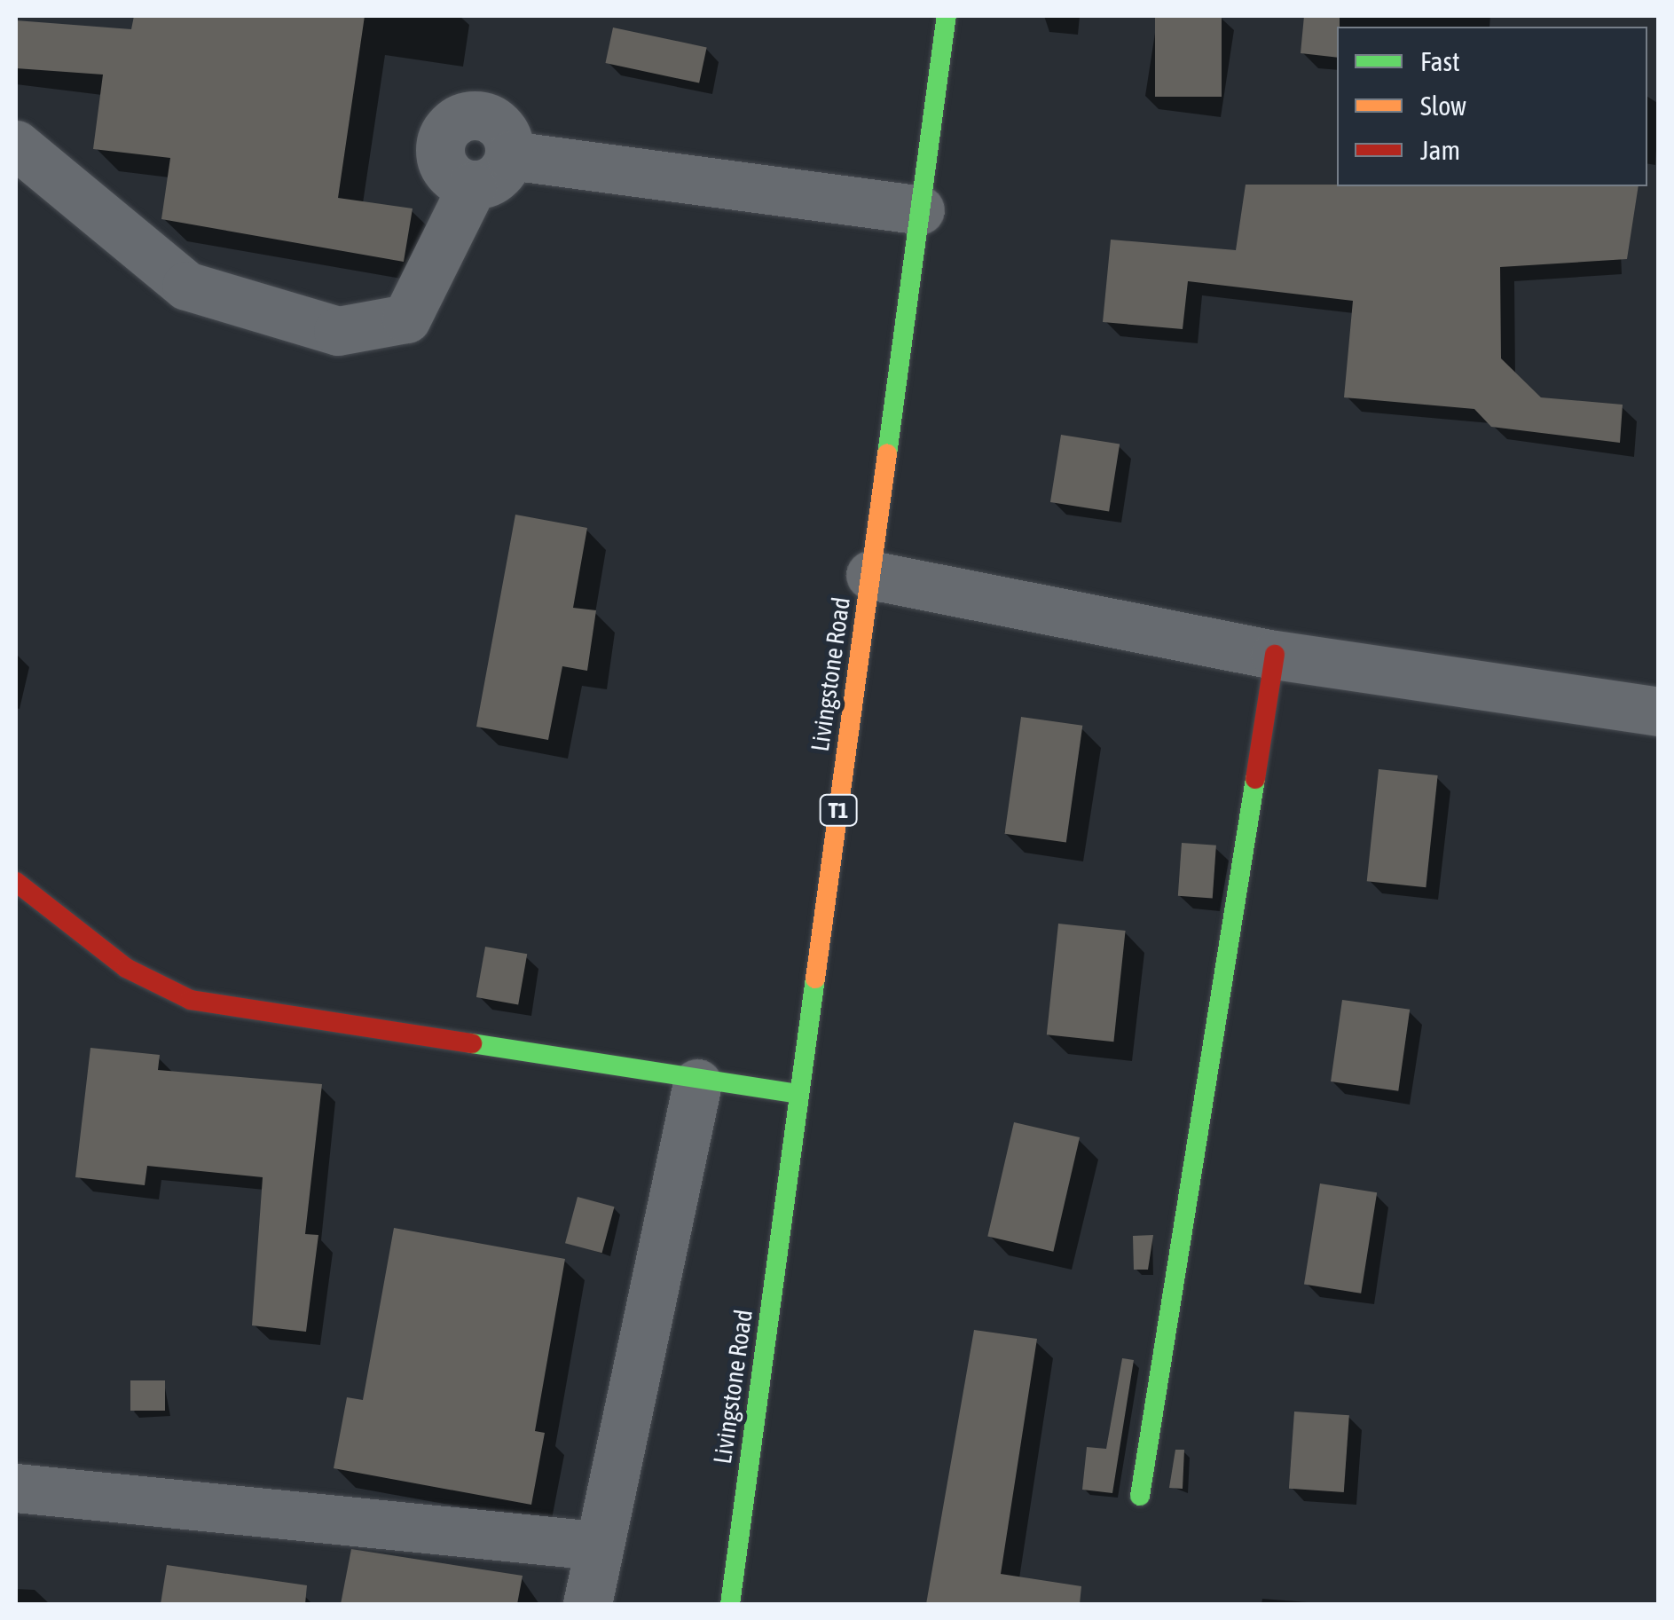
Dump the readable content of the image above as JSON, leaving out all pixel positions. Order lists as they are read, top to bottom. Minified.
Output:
{"streets":{"main road":["Livingstone Road","T1"]},"legend":["Fast","Slow","Jam"]}
